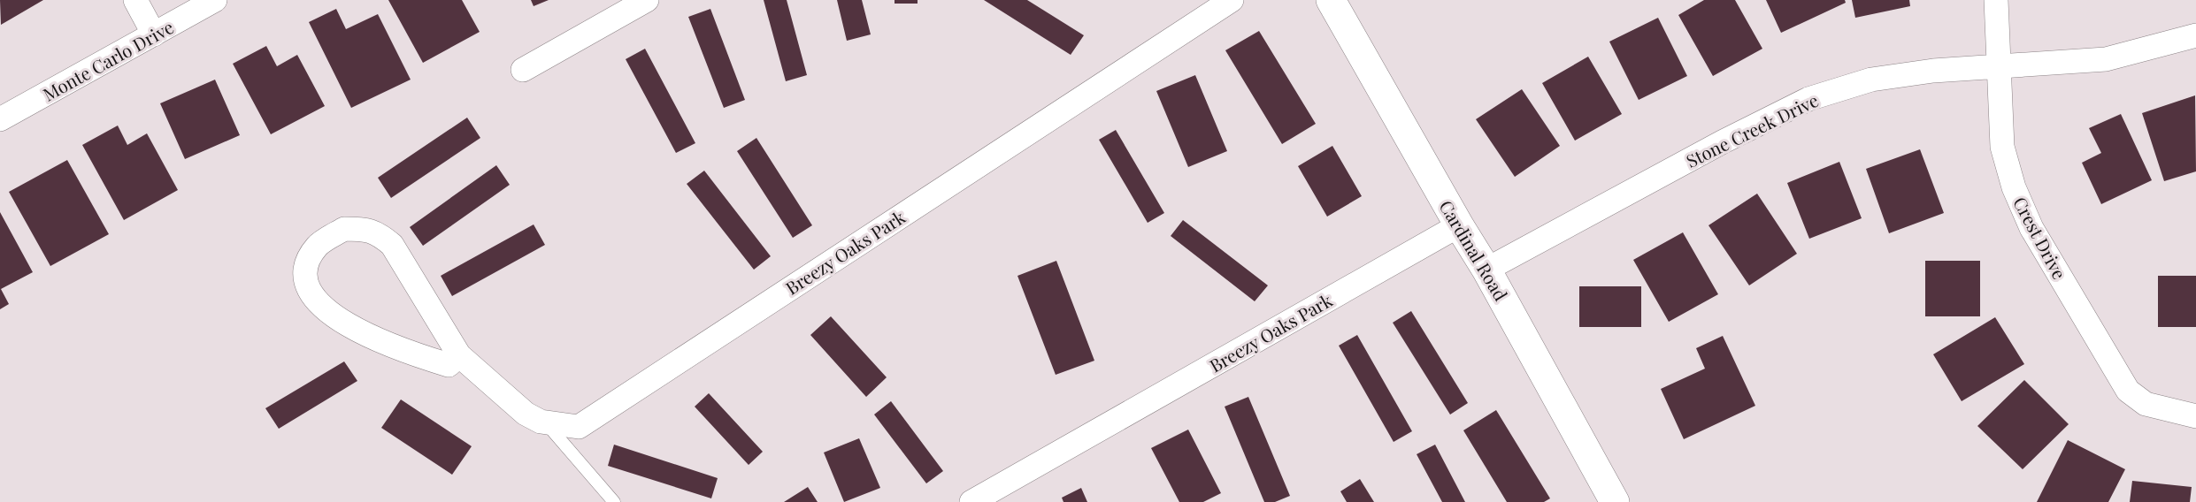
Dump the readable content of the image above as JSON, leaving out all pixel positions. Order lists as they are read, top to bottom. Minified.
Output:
{"streets":{"street":["Monte Carlo Drive","Stone Creek Drive","Crest Drive","Cardinal Road","Breezy Oaks Park"]},"crossings":[["Stone Creek Drive","Crest Drive"],["Stone Creek Drive","Cardinal Road"],["Cardinal Road","Breezy Oaks Park"]]}
